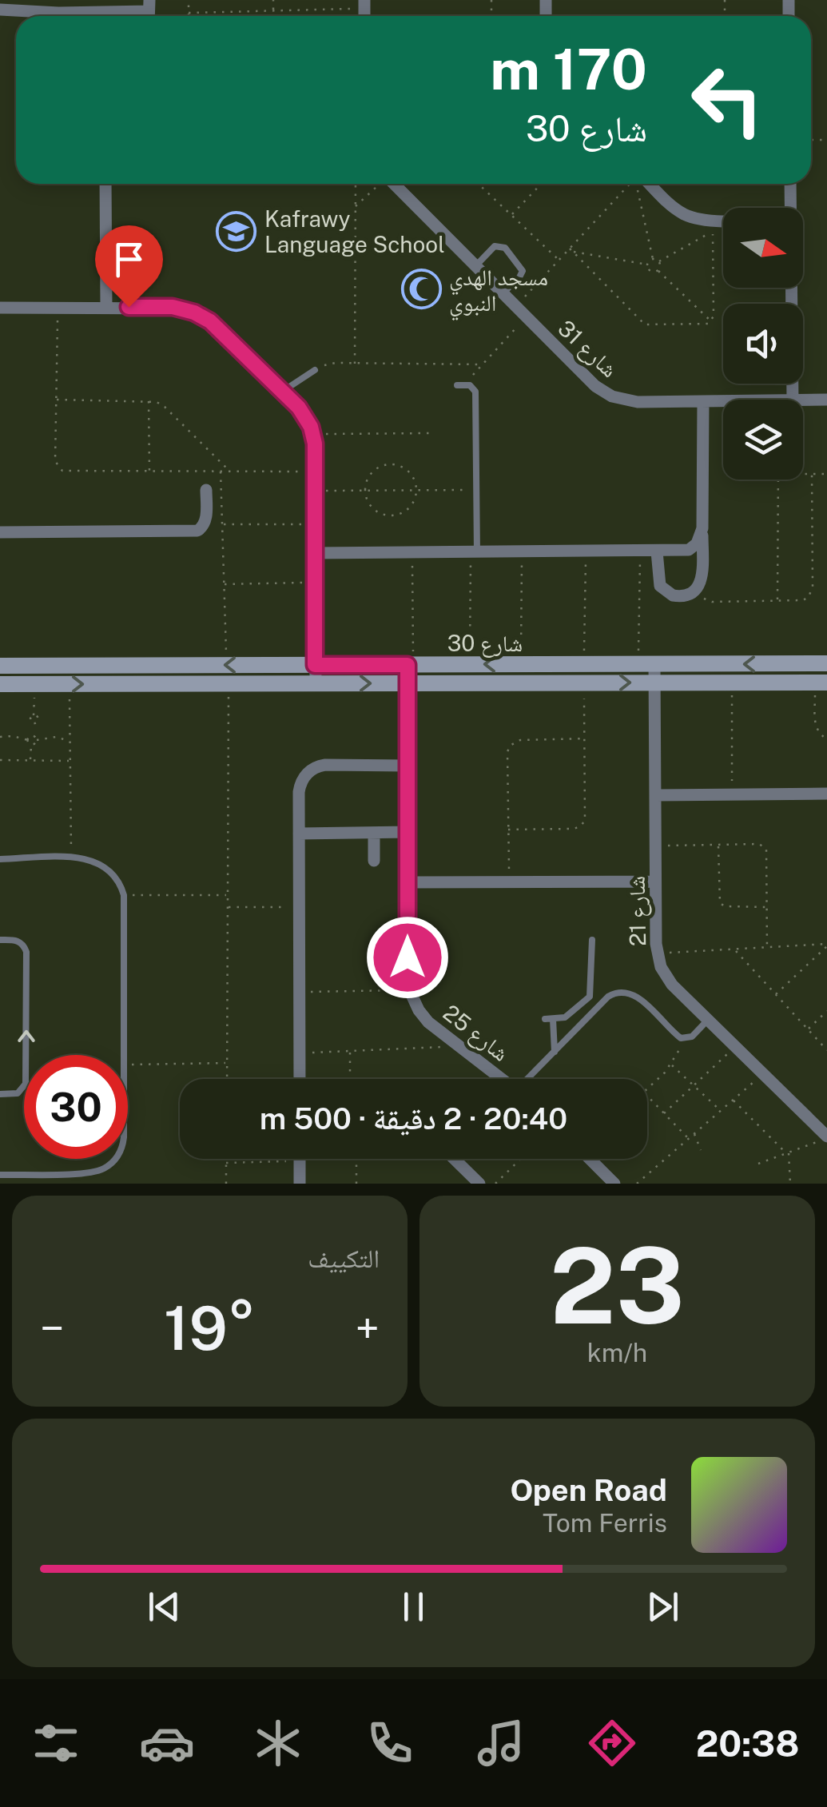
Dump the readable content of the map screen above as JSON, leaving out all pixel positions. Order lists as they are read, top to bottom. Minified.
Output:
{"streets":{"street":["شارع 31","شارع 30","شارع 21","شارع 25"]},"crossings":[["شارع 30","شارع 21"]],"places":{"school or university":["Kafrawy Language School"],"mosque":["مسجد الهدي النبوي"]},"north":"right","page":{"turn":["170 m","شارع 30"],"limit":"30","trip":"20:40 · 2 دقيقة · 500 m","tile":[["23","km/h"],"التكييف"],"heat":["−","19°","+"],"song":["Open Road","Tom Ferris"],"tabs":"20:38"}}
